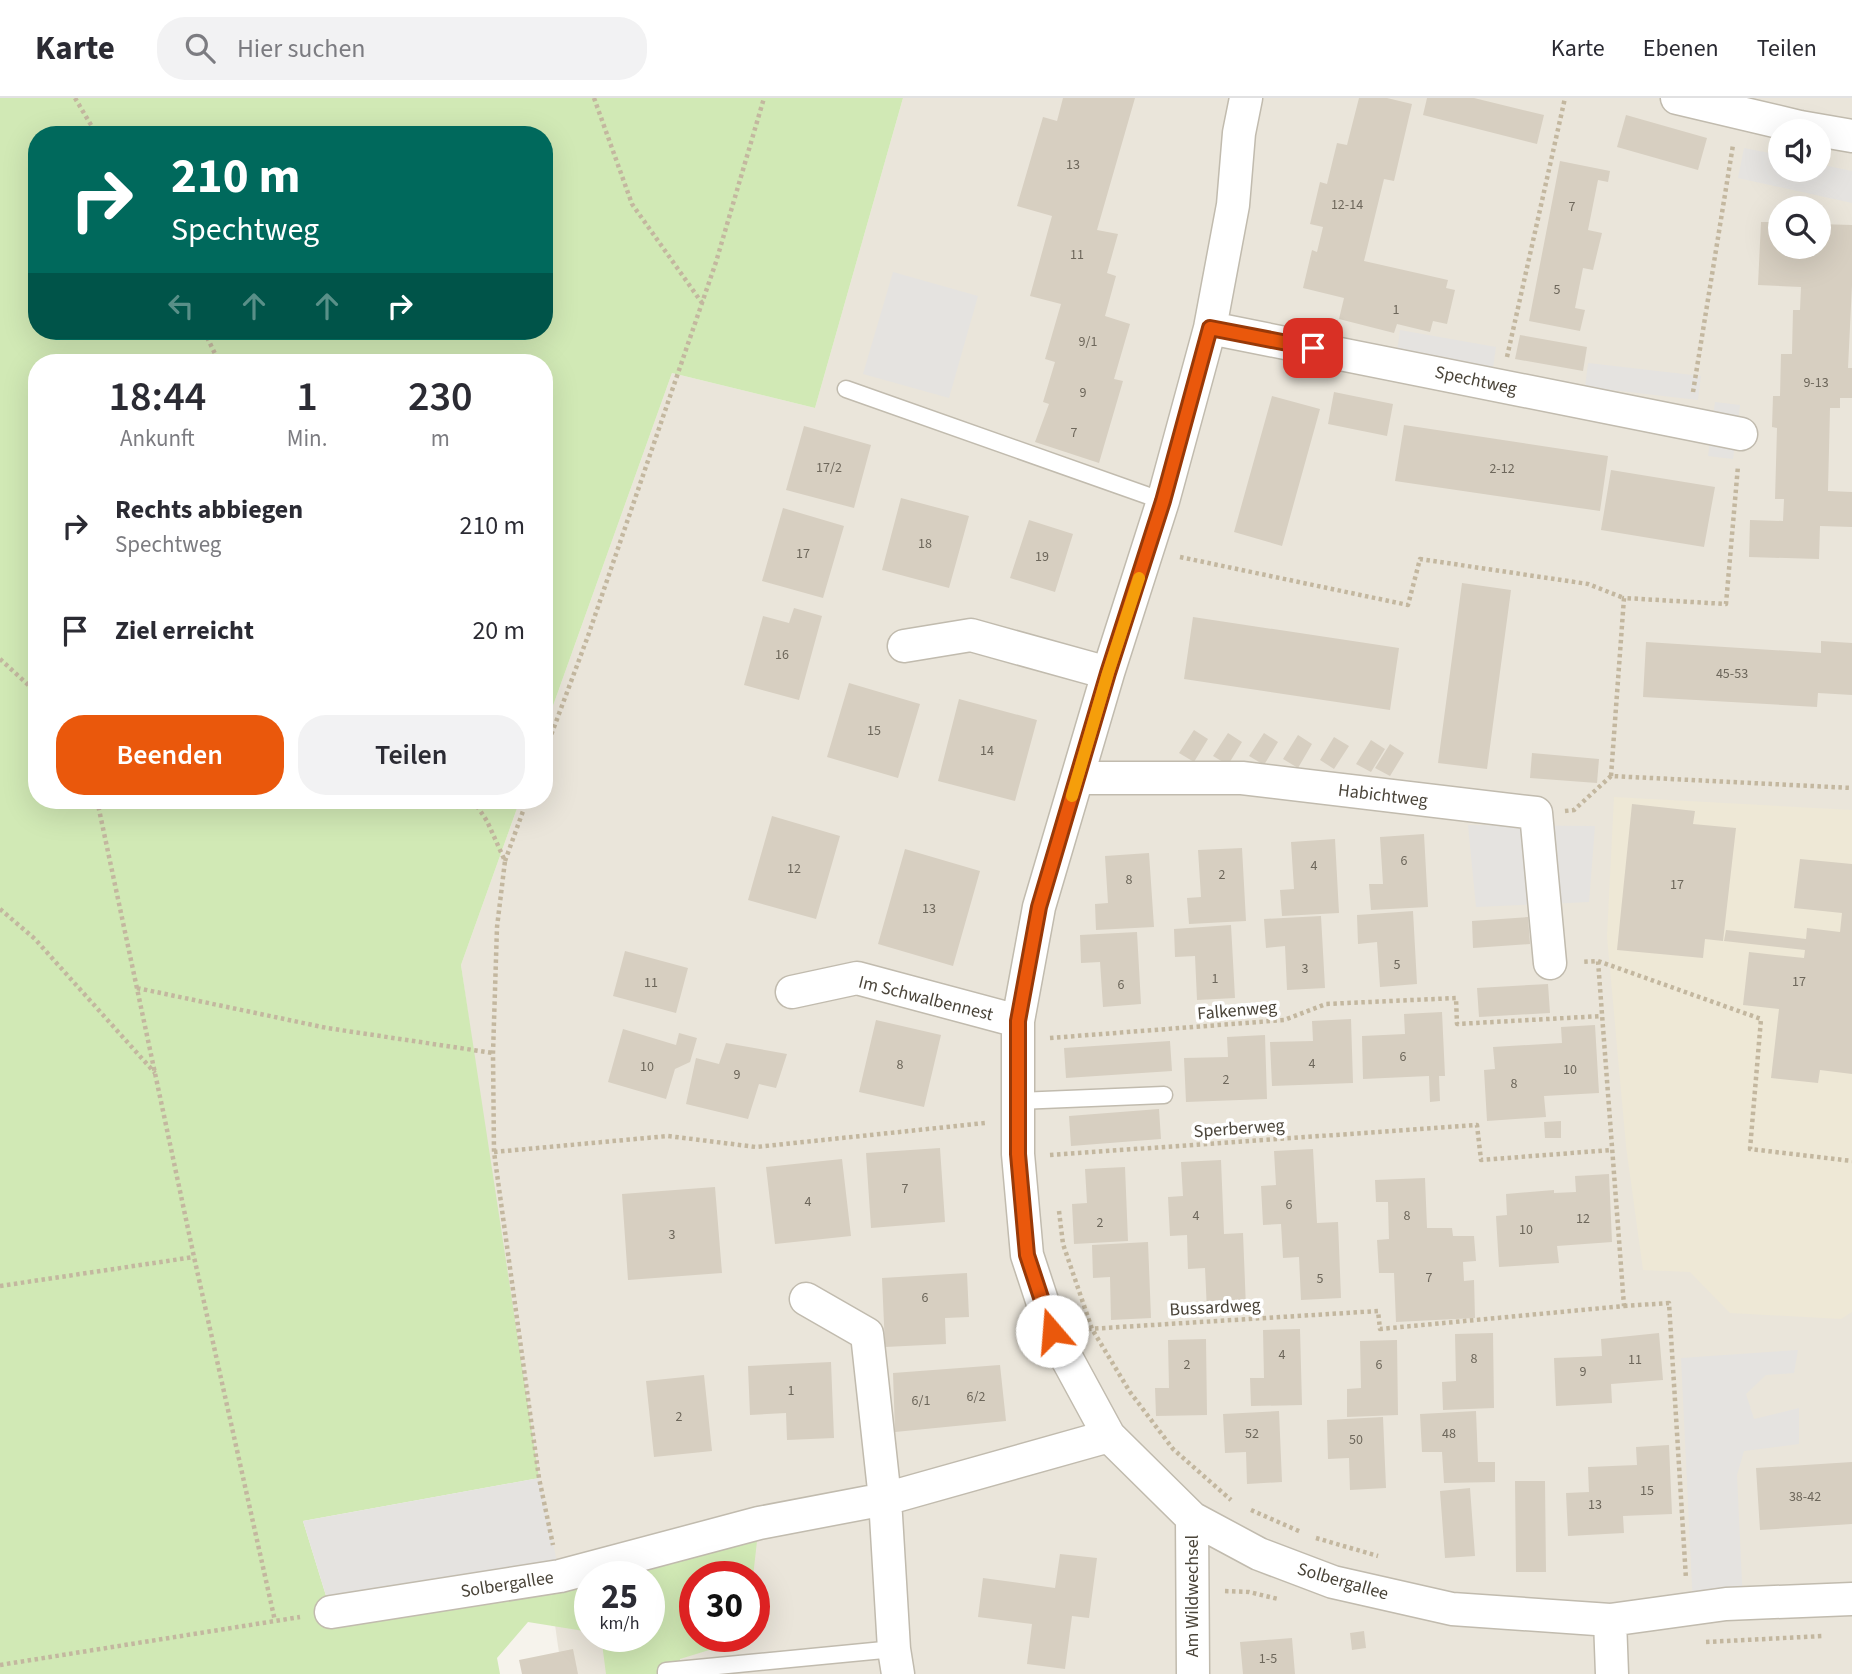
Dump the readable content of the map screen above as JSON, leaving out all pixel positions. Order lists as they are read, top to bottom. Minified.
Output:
{"streets":{"street":["Spechtweg","Habichtweg","Im Schwalbennest","Solbergallee","Am Wildwechsel"],"path":["Falkenweg","Sperberweg","Bussardweg"]},"crossings":[["Im Schwalbennest","Falkenweg"],["Solbergallee","Am Wildwechsel"]],"house_numbers":["13","12-14","7","11","5","1","9/1","9-13","9","7","17/2","2-12","18","17","19","16","45-53","15","14","6","4","12","2","8","17","13","5","3","1","17","11","6","6","4","8","10","10","9","2","8","7","4","6","4","8","12","2","10","3","7","5","6","4","8","11","2","6","9","1","6/2","6/1","2","52","48","50","15","38-42","13","1-5"],"page":{"header":"Karte","search":"Hier suchen","nav":["Karte","Ebenen","Teilen"],"turn":["210 m","Spechtweg"],"eta":["18:44","Ankunft","1","Min.","230","m"],"list":[{"name":"Rechts abbiegen","note":"Spechtweg","value":"210 m"},{"name":"Ziel erreicht","value":"20 m"}],"buttons":["Beenden","Teilen"],"speed":"25 km/h","limit":"30"}}
